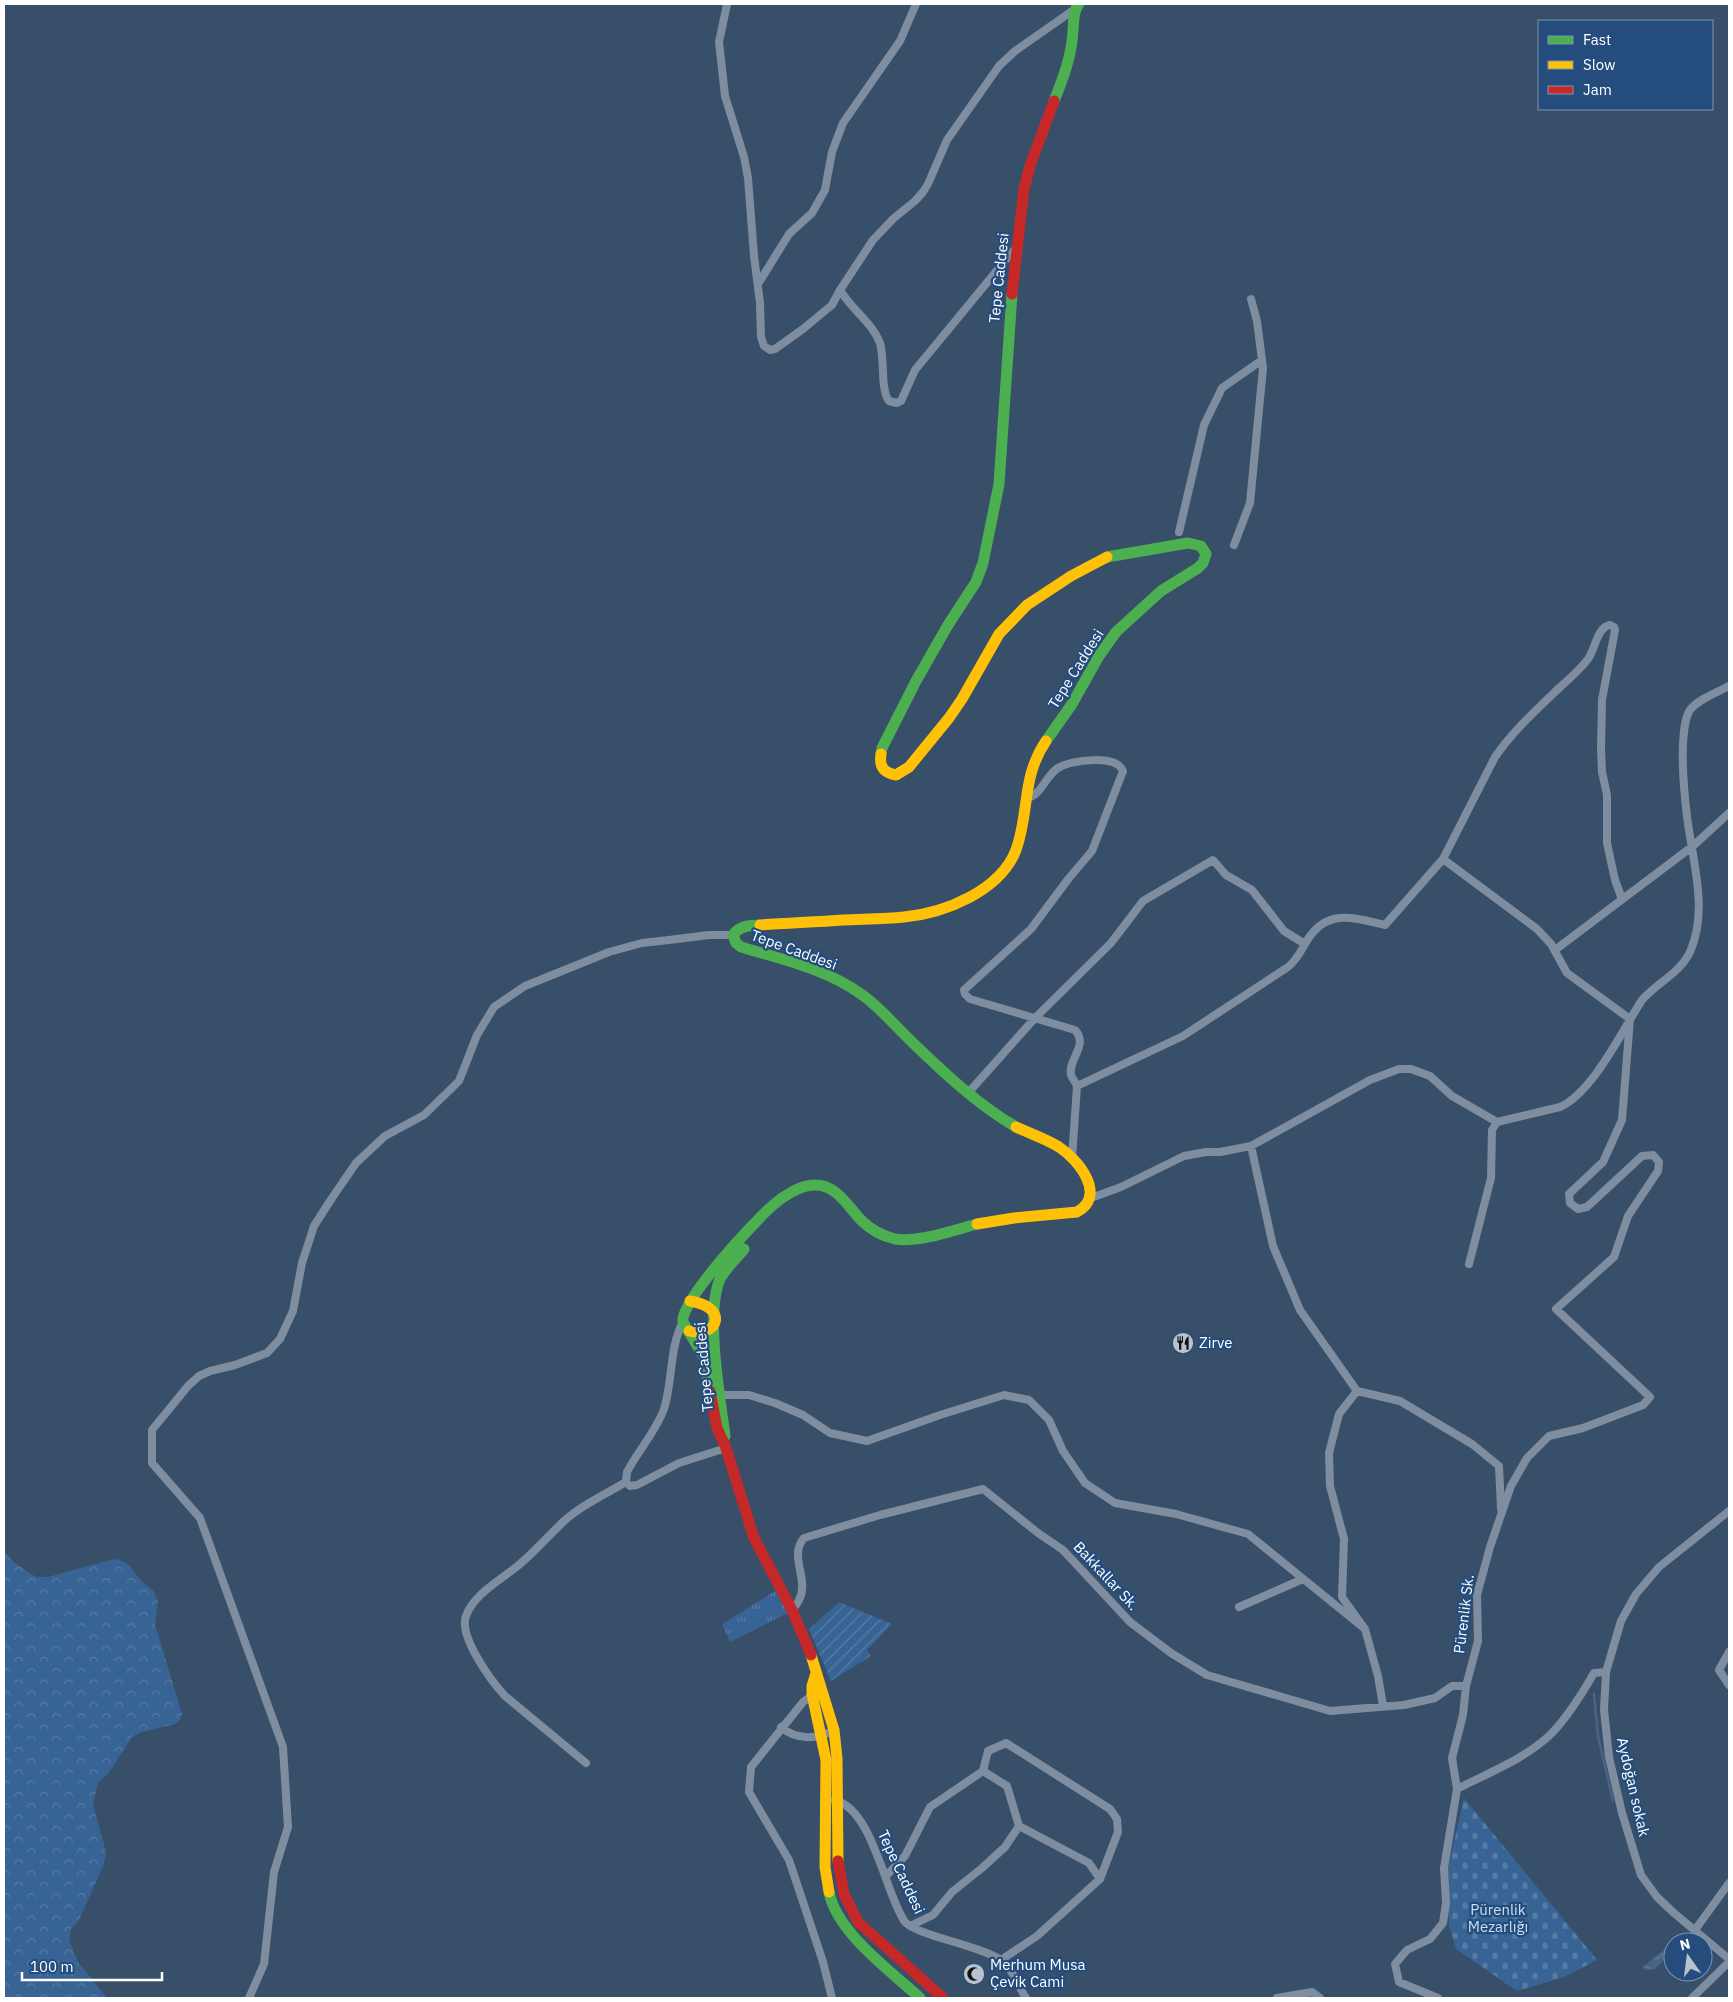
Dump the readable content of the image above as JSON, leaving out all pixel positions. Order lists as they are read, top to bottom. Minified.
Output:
{"streets":{"street":["Tepe Caddesi","Bakkallar Sk.","Pürenlik Sk.","Aydoğan sokak"]},"crossings":[["Tepe Caddesi","Bakkallar Sk."],["Bakkallar Sk.","Pürenlik Sk."]],"parks":["Pürenlik Mezarlığı"],"places":{"restaurant":["Zirve"],"mosque":["Merhum Musa Çevik Cami"]},"legend":["Fast","Slow","Jam"],"scale_bar":"100 m","north":"top"}
